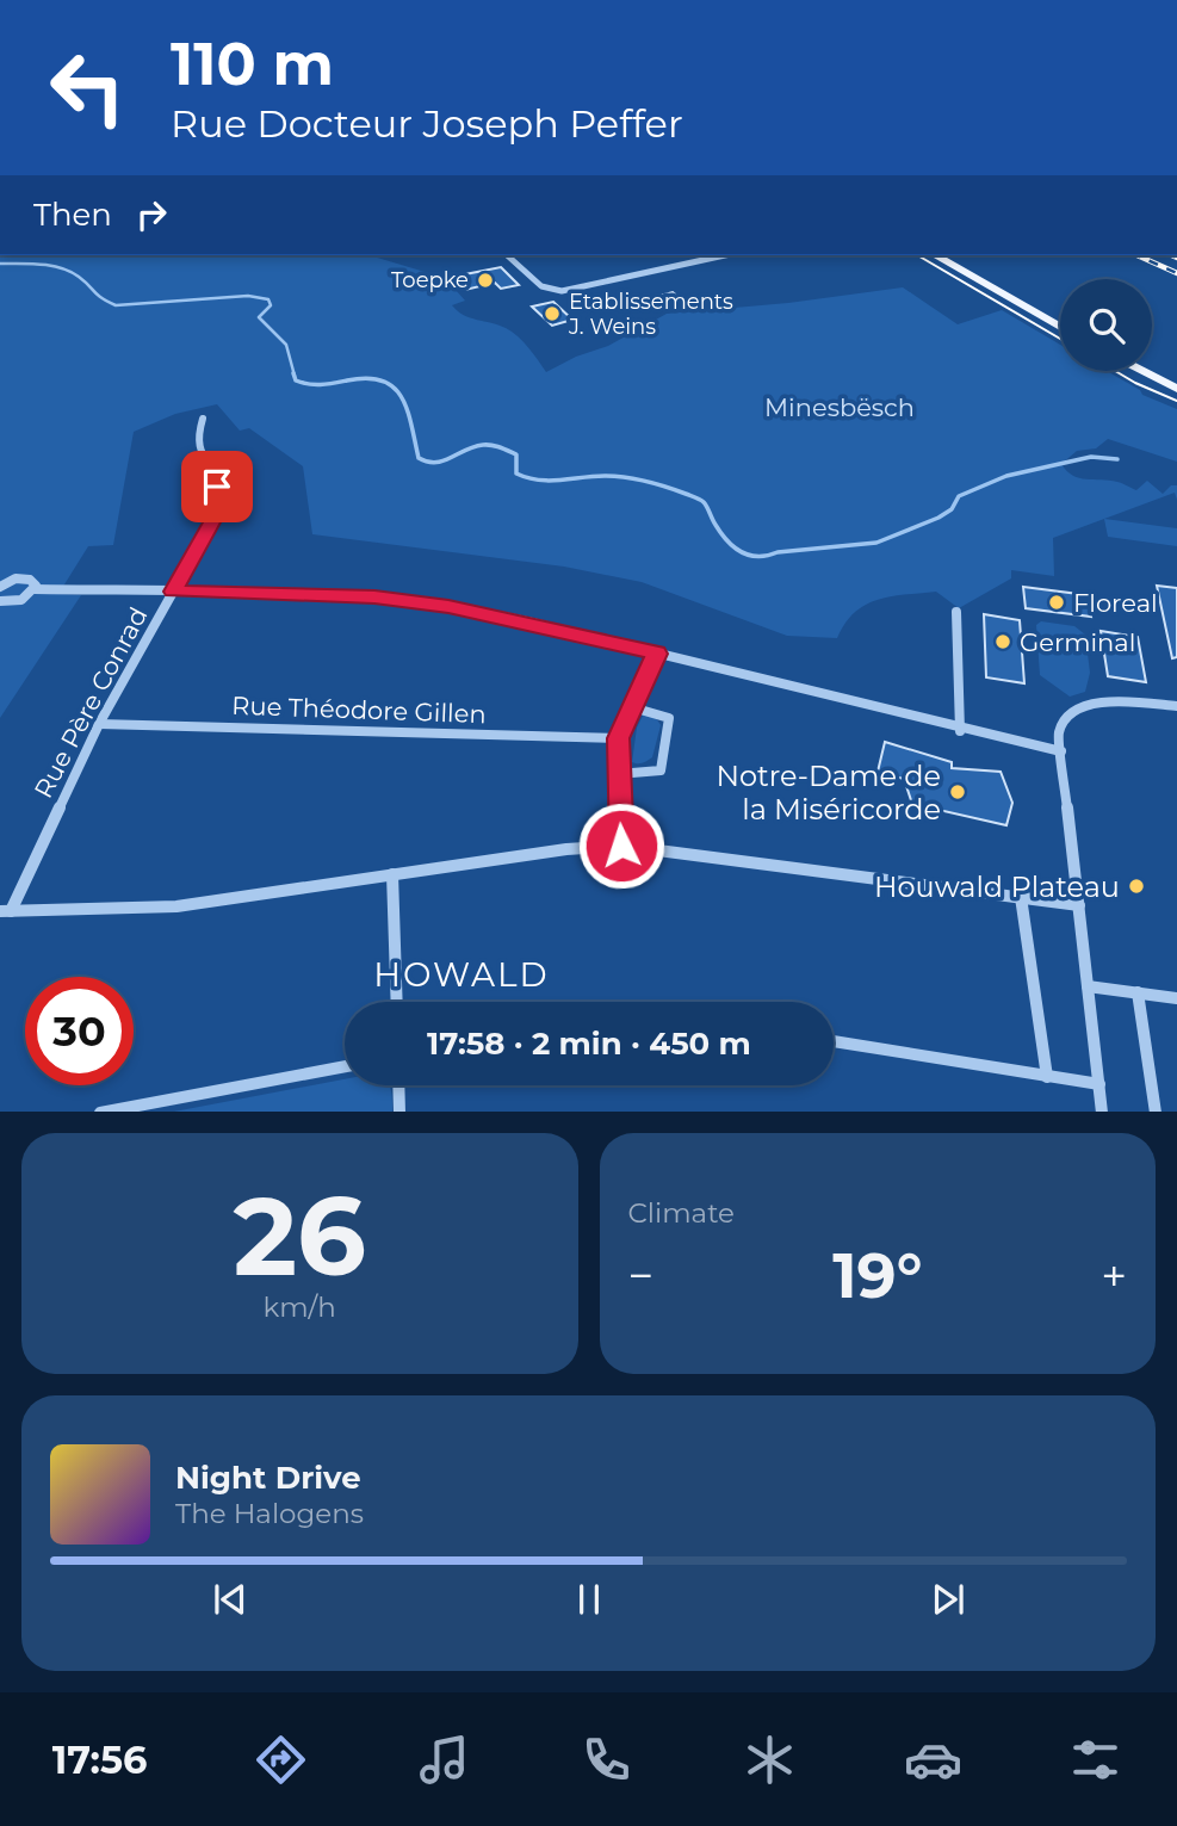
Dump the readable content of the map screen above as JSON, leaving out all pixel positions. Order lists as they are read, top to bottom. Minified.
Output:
{"streets":{"street":["Rue Père Conrad","Rue Théodore Gillen"]},"crossings":[["Rue Père Conrad","Rue Théodore Gillen"]],"districts":["HOWALD"],"parks":["Minesbësch"],"places":["Toepke","Etablissements J. Weins","Floreal","Germinal","Notre-Dame de la Miséricorde","Houwald Plateau"],"page":{"turn":["110 m","Rue Docteur Joseph Peffer"],"then":"Then","limit":"30","trip":"17:58 · 2 min · 450 m","tile":[["26","km/h"],"Climate"],"heat":["−","19°","+"],"song":["Night Drive","The Halogens"],"tabs":"17:56"}}
